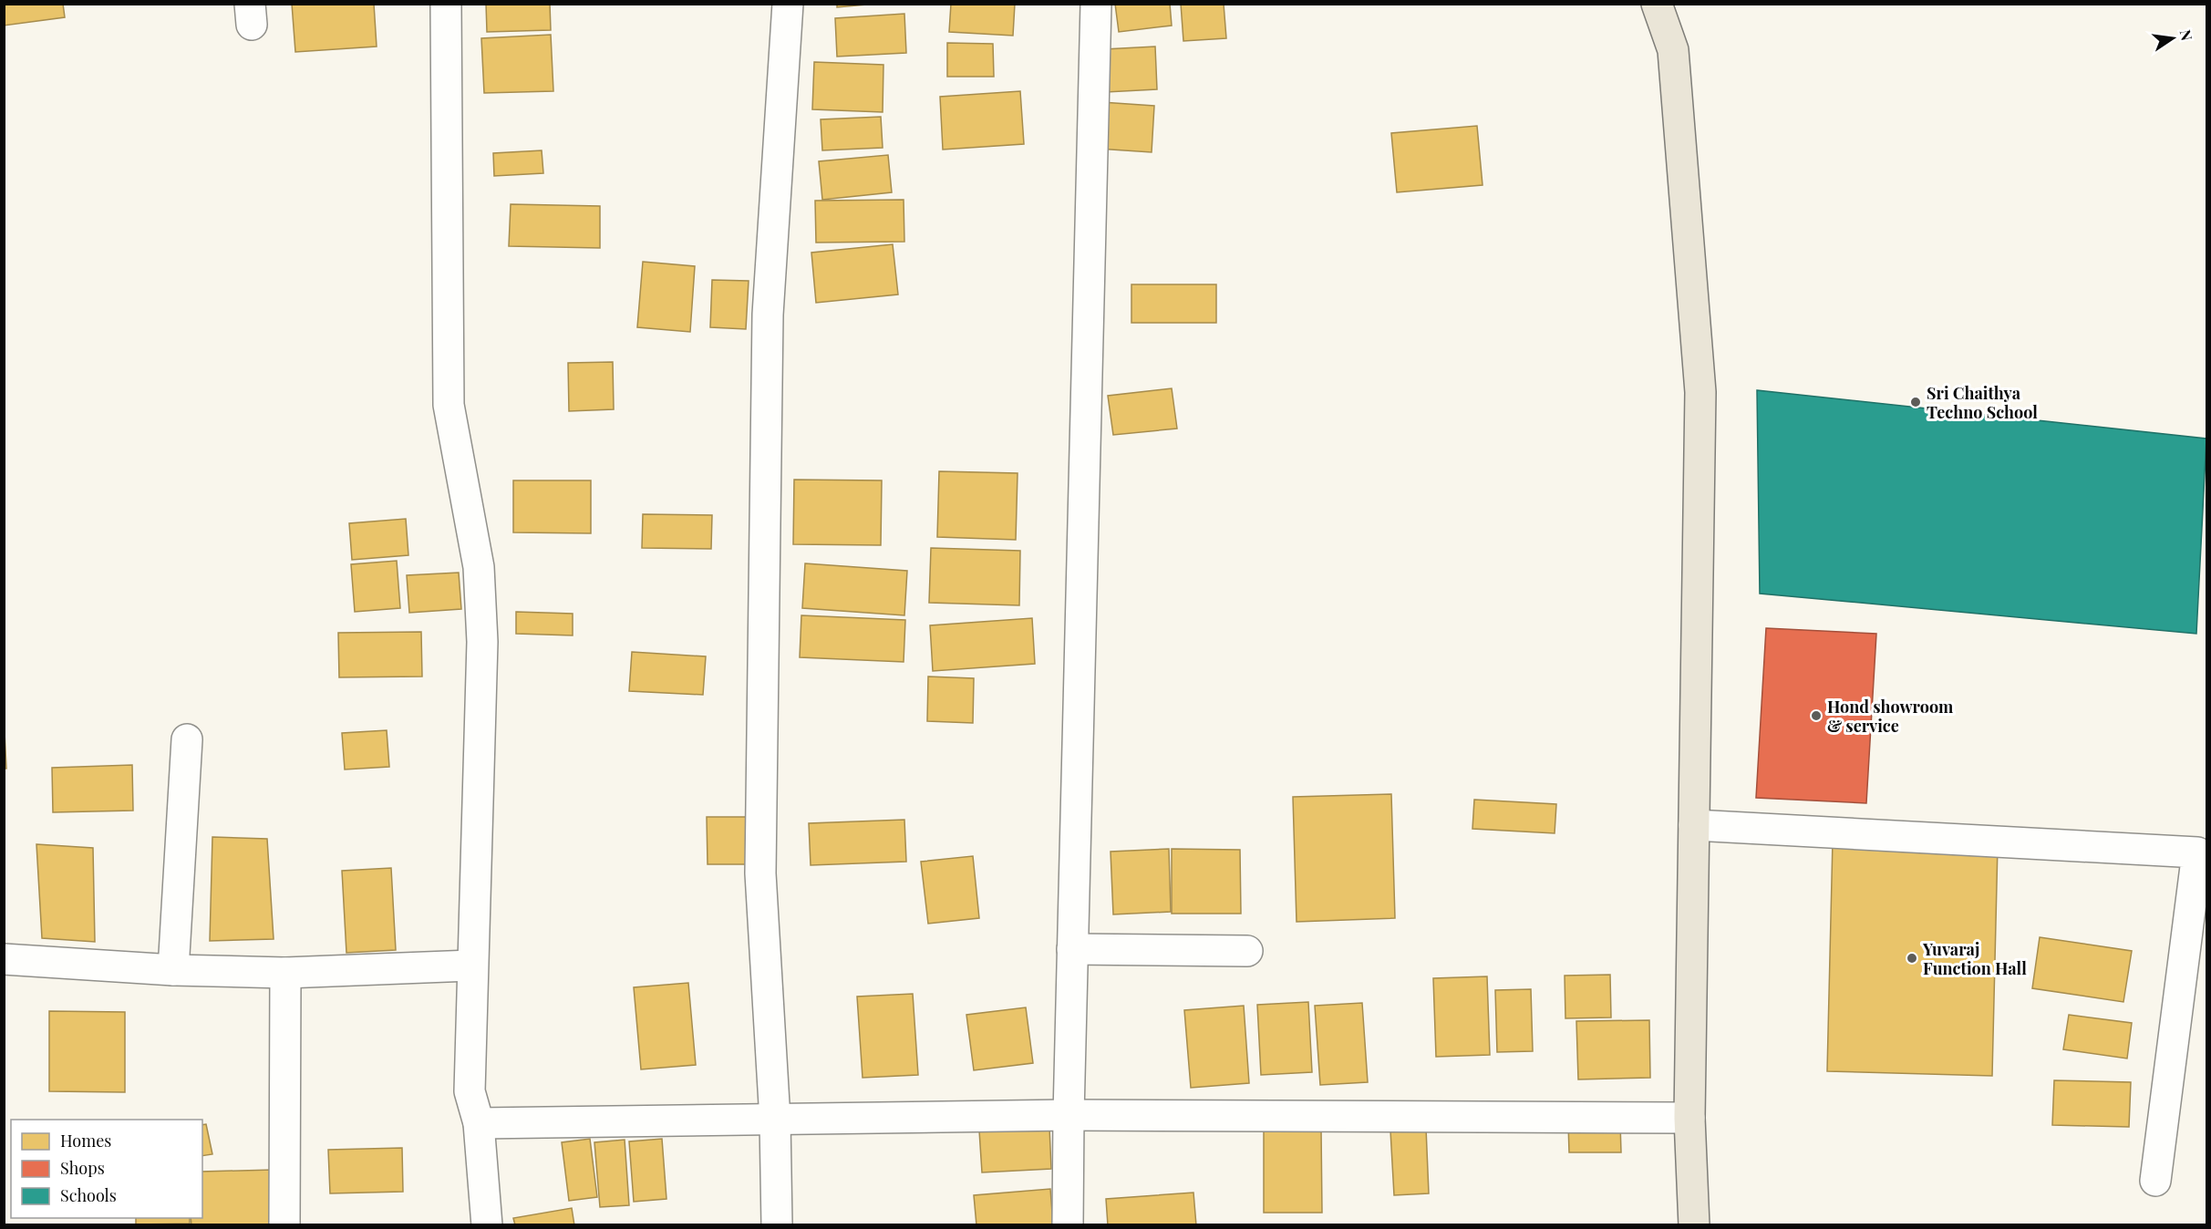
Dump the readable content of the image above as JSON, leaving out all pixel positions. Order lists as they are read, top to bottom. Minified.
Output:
{"places":["Sri Chaithya Techno School","Hond showroom & service","Yuvaraj Function Hall"],"legend":["Homes","Shops","Schools"],"north":"right"}
